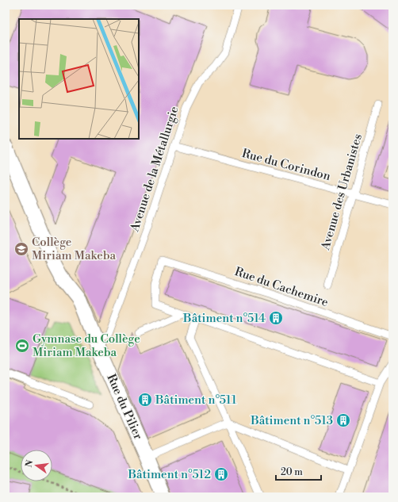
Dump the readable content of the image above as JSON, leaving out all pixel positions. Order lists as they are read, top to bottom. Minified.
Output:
{"streets":{"street":["Rue du Pilier"],"lane":["Rue du Corindon","Avenue de la Métallurgie","Avenue des Urbanistes","Rue du Cachemire"]},"crossings":[["Rue du Corindon","Avenue de la Métallurgie"],["Rue du Corindon","Avenue des Urbanistes"],["Avenue de la Métallurgie","Rue du Pilier"]],"places":{"school or university":["Collège Miriam Makeba"],"building":["Bâtiment n°514","Bâtiment n°511","Bâtiment n°513","Bâtiment n°512"],"sports":["Gymnase du Collège Miriam Makeba"]},"scale_bar":"20 m","north":"left"}
